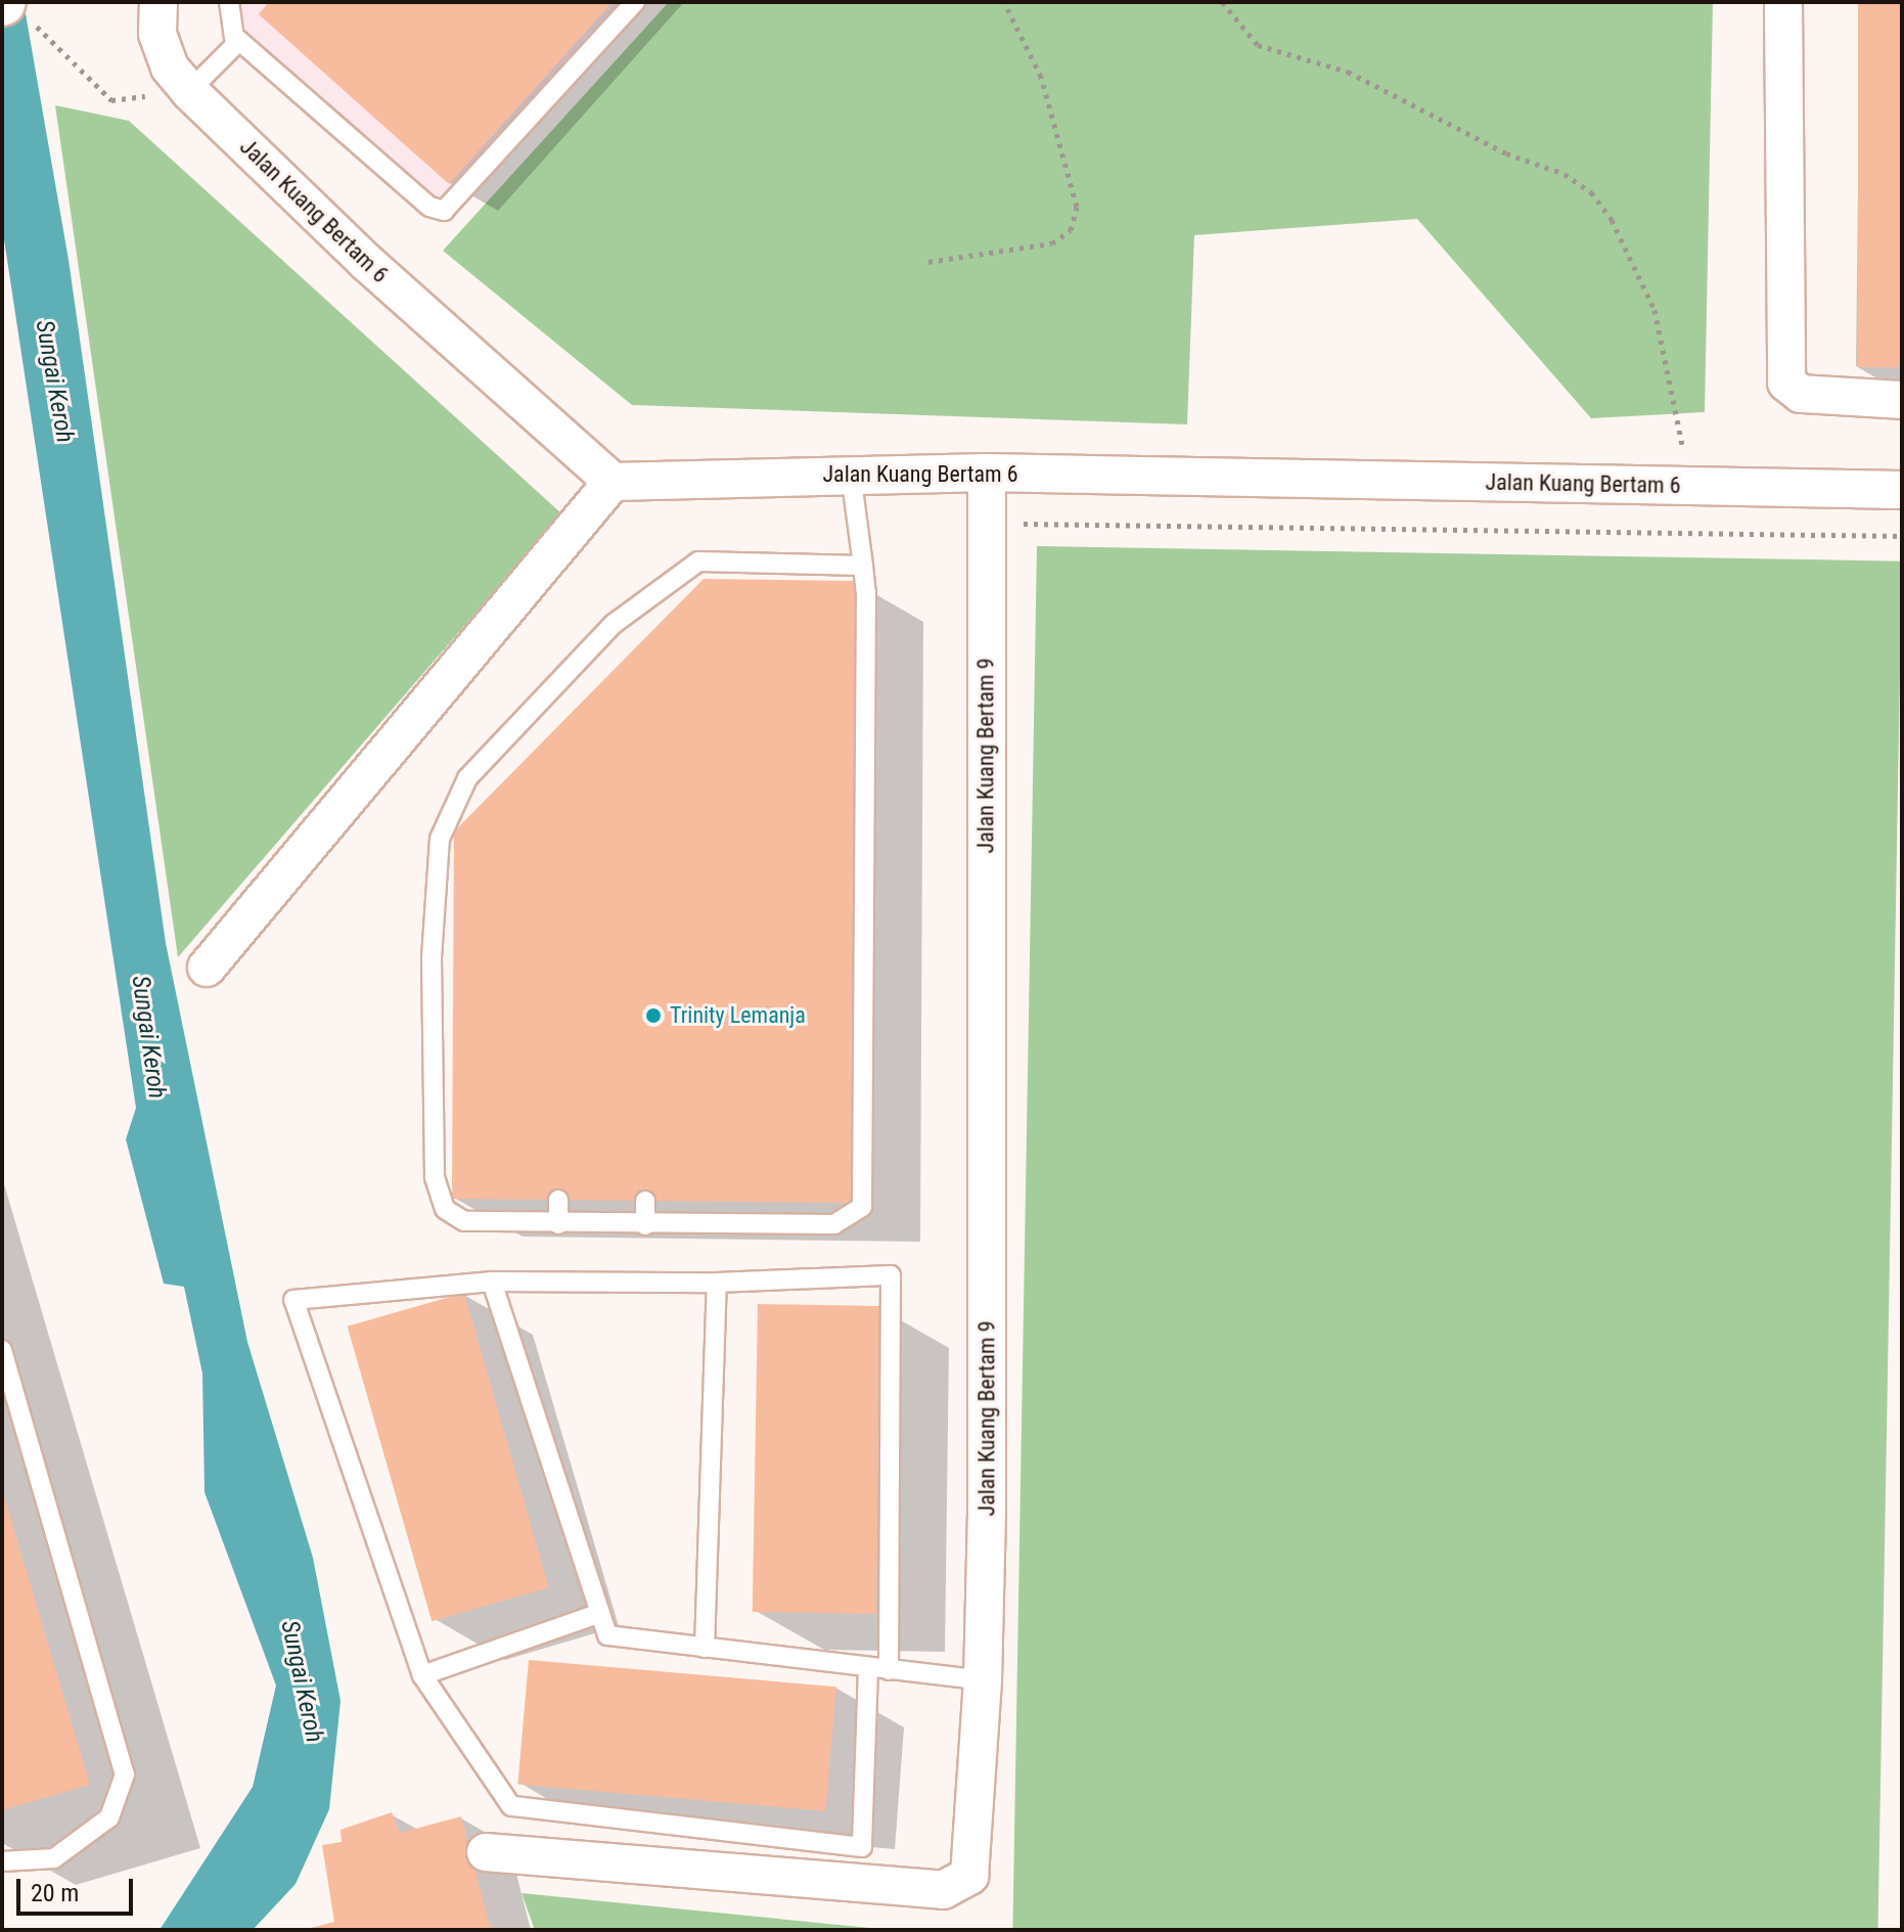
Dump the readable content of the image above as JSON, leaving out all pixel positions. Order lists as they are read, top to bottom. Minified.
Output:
{"streets":{"street":["Jalan Kuang Bertam 6","Jalan Kuang Bertam 9"]},"crossings":[["Jalan Kuang Bertam 6","Jalan Kuang Bertam 9"]],"water":["Sungai Keroh"],"places":["Trinity Lemanja"],"scale_bar":"20 m"}
